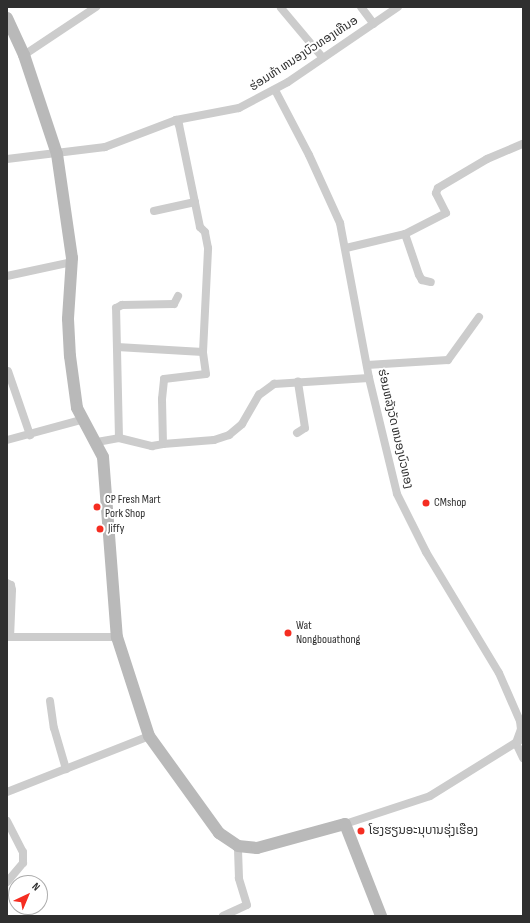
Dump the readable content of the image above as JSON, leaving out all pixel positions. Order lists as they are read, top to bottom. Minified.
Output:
{"streets":{"street":["ຮ່ອມຫ້າ ຫນອງບົວທອງເຫືນອ","ຮ່ອມຫລັງວັດ ຫນອງບົວທອງ"]},"crossings":[["ຮ່ອມຫ້າ ຫນອງບົວທອງເຫືນອ","ຮ່ອມຫລັງວັດ ຫນອງບົວທອງ"]],"places":["CMshop","CP Fresh Mart Pork Shop","Jiffy","Wat Nongbouathong","ໂຮງຮຽນອະນຸບານຮຸ່ງເຮືອງ"],"north":"top right"}
